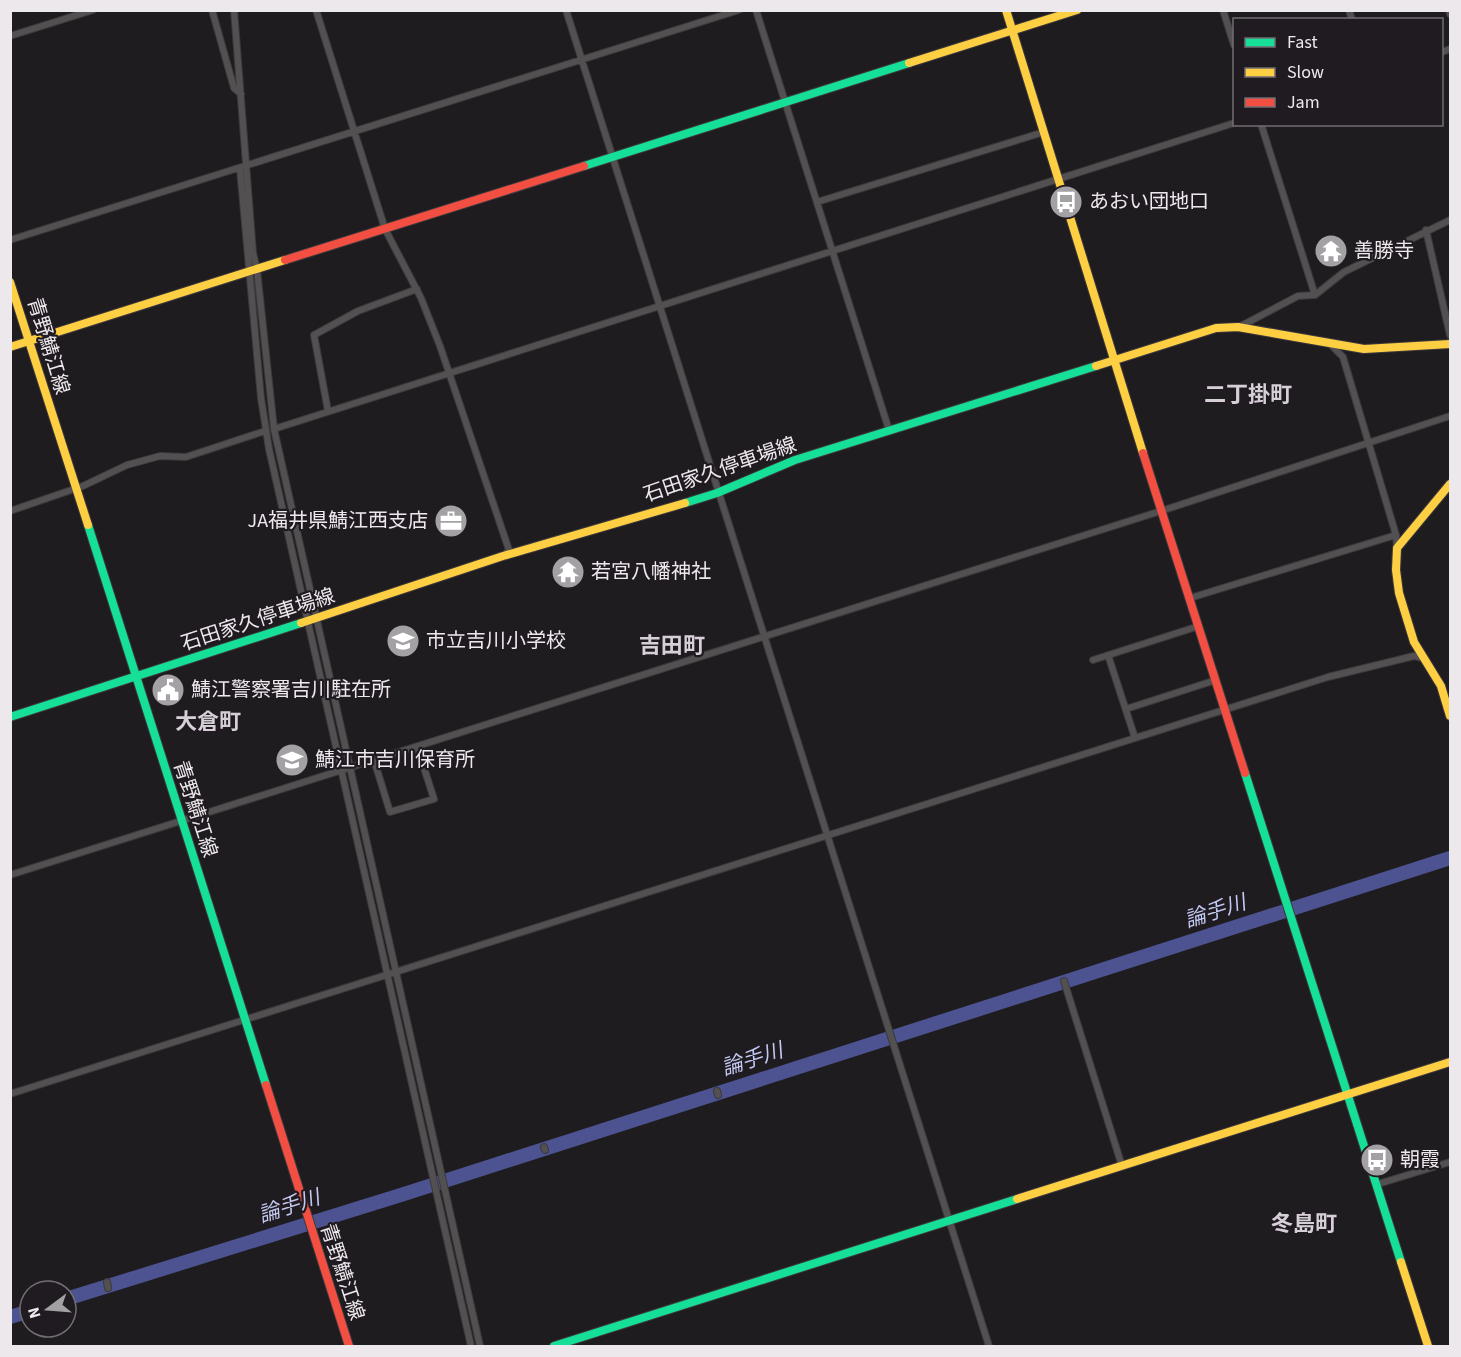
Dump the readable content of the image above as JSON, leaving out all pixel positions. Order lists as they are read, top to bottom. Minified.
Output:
{"streets":{"street":["青野鯖江線","石田家久停車場線"]},"crossings":[["青野鯖江線","石田家久停車場線"]],"districts":["二丁掛町","吉田町","大倉町","冬島町"],"water":["論手川"],"places":{"bus stop":["あおい団地口","朝霞"],"temple":["善勝寺","若宮八幡神社"],"office":["JA福井県鯖江西支店"],"school or university":["市立吉川小学校","鯖江市吉川保育所"],"public building":["鯖江警察署吉川駐在所"]},"legend":["Fast","Slow","Jam"],"north":"left"}
